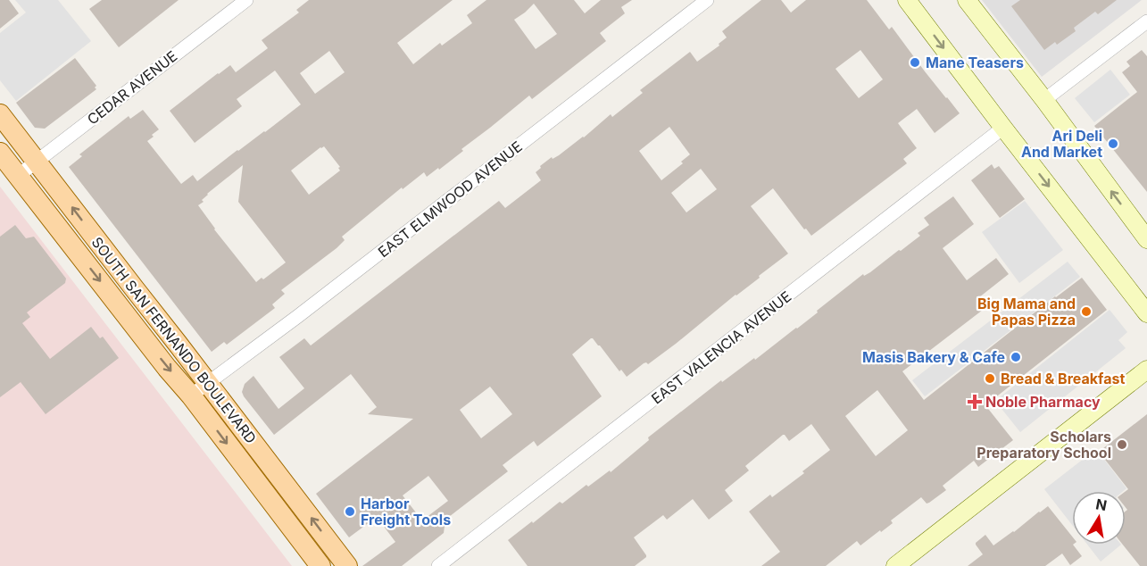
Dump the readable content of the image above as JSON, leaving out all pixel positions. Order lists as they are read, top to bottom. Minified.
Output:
{"streets":{"main road":["SOUTH SAN FERNANDO BOULEVARD"],"street":["CEDAR AVENUE","EAST ELMWOOD AVENUE","EAST VALENCIA AVENUE"]},"crossings":[["CEDAR AVENUE","SOUTH SAN FERNANDO BOULEVARD"],["EAST ELMWOOD AVENUE","SOUTH SAN FERNANDO BOULEVARD"]],"places":{"other":["Mane Teasers","Ari Deli And Market","Big Mama and Papas Pizza","Masis Bakery & Cafe","Bread & Breakfast","Scholars Preparatory School","Harbor Freight Tools"],"health":["Noble Pharmacy"]},"north":"top"}
